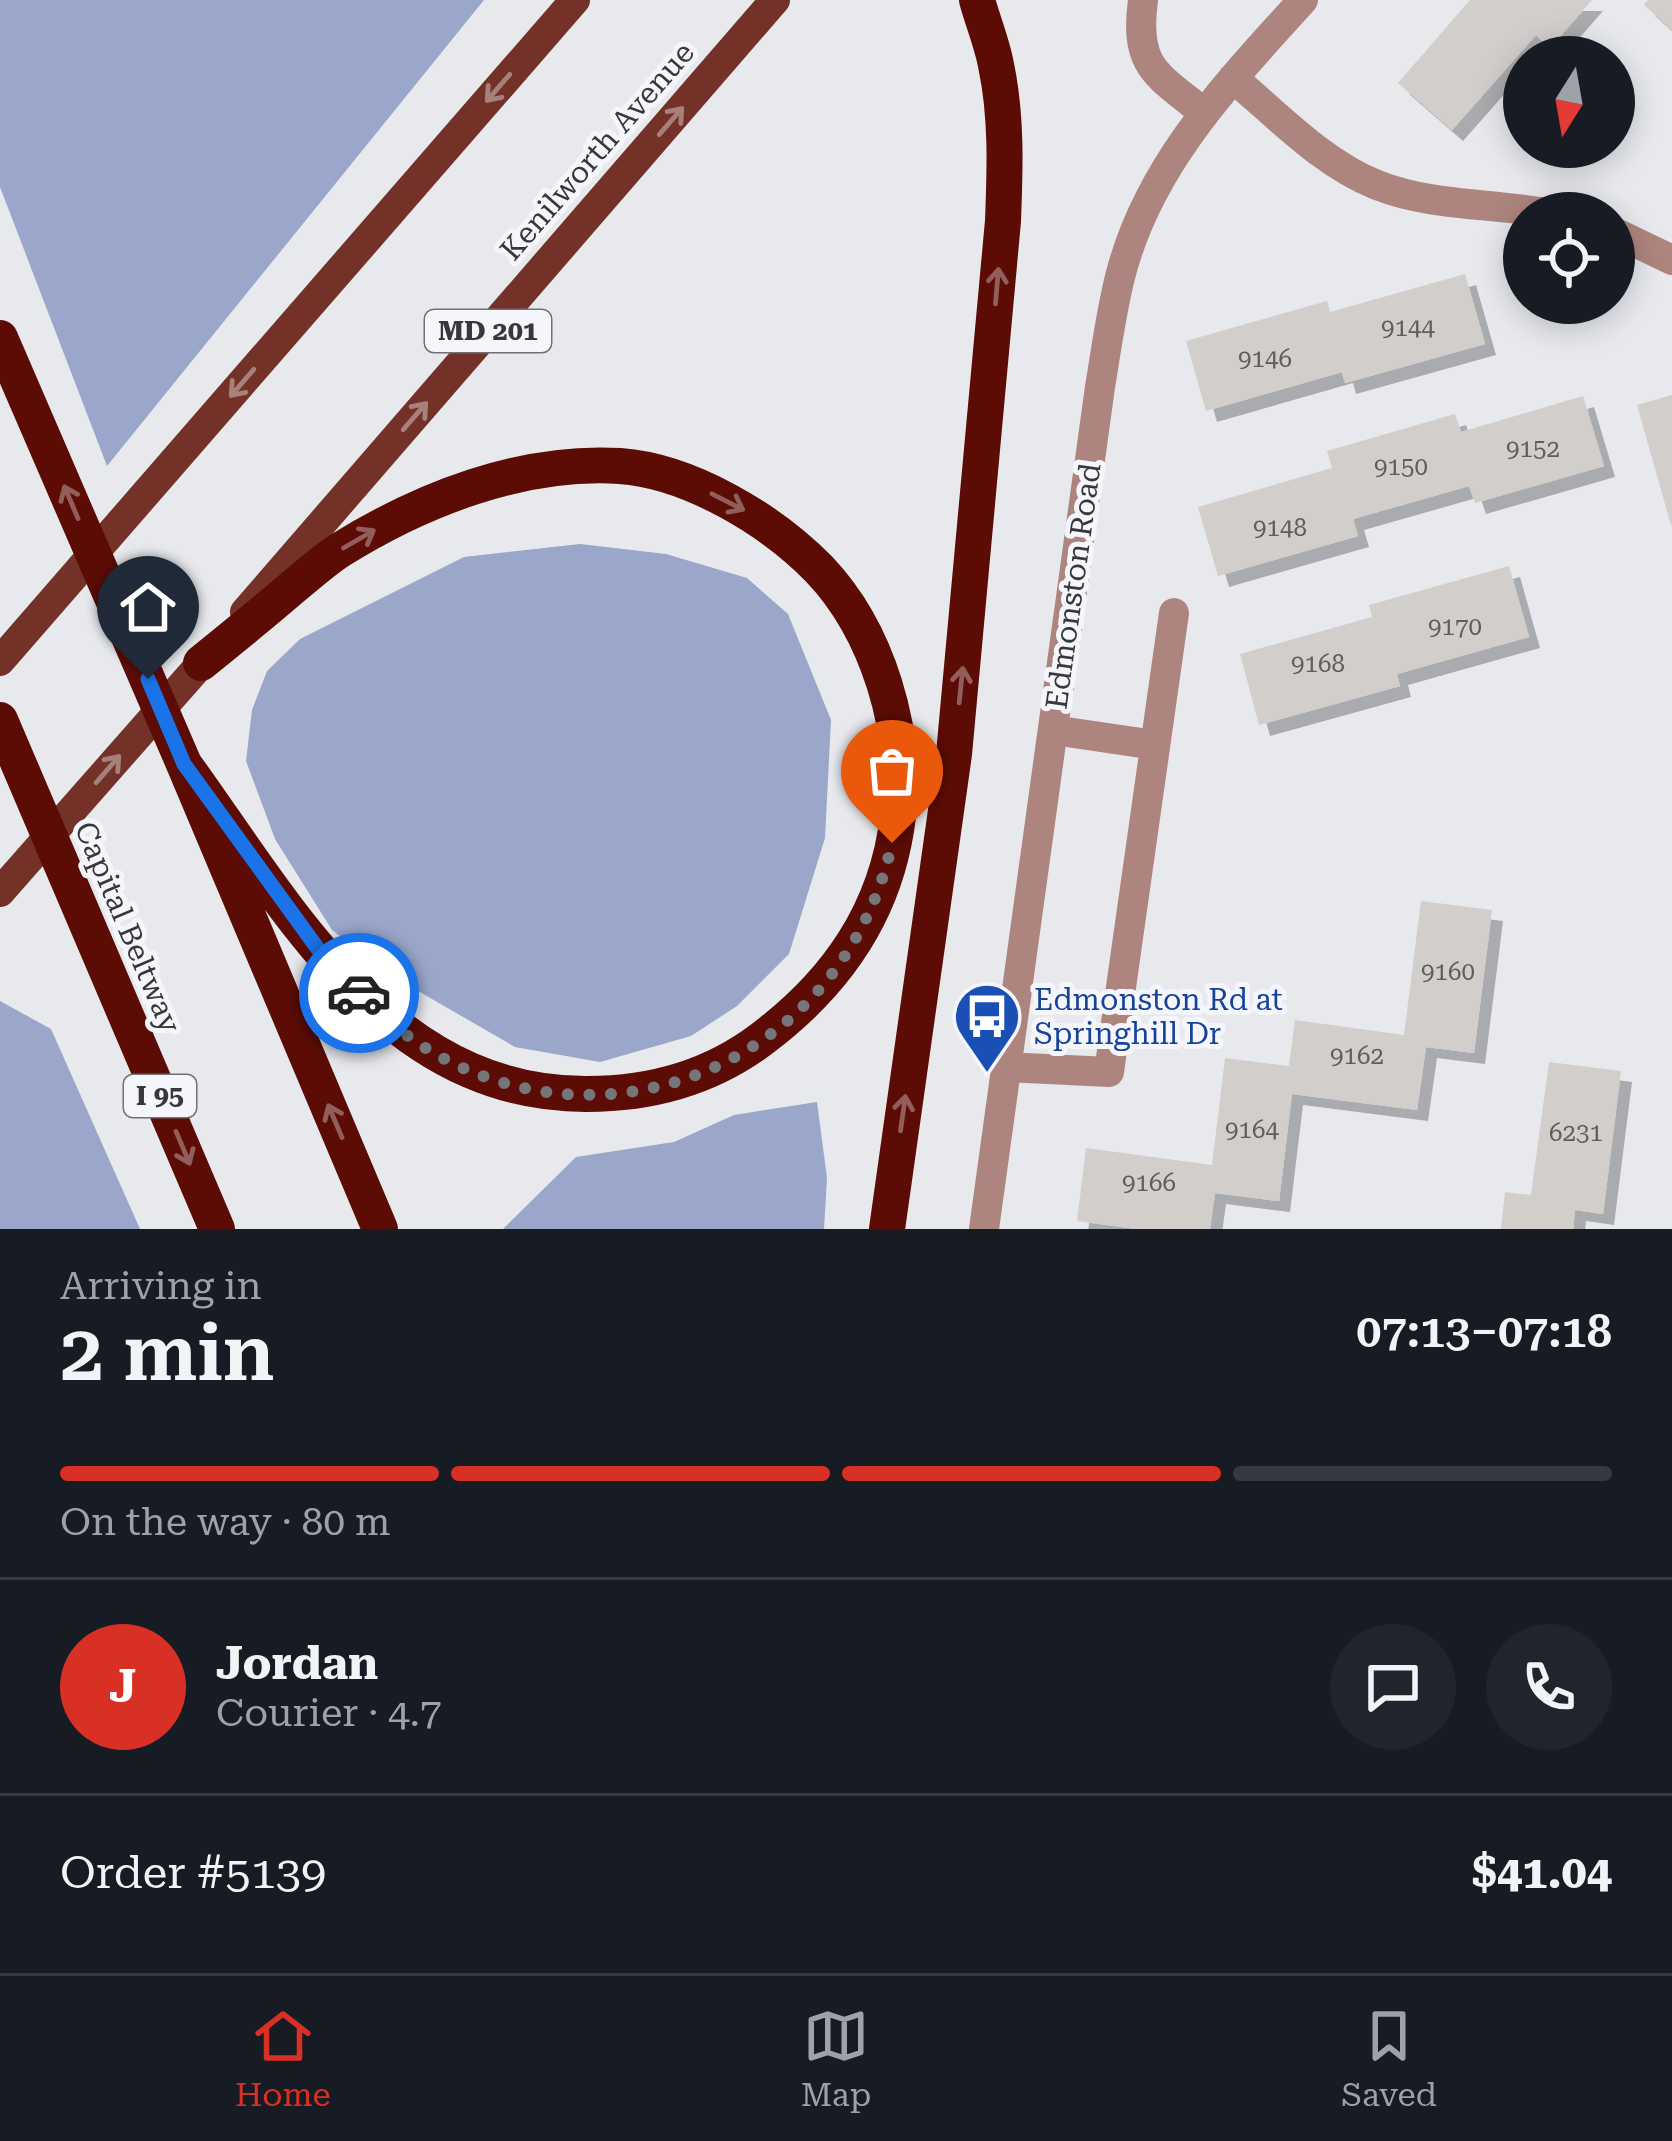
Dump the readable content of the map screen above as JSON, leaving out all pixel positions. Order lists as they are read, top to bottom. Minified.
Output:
{"streets":{"highway":["Capital Beltway","I 95"],"main road":["Kenilworth Avenue","MD 201"],"street":["Edmonston Road"]},"places":{"bus stop":["Edmonston Rd at Springhill Dr"]},"house_numbers":["9144","9146","9152","9150","9148","9170","9168","9160","9162","9164","6231","9166"],"north":"bottom","page":{"heading":["2 min","Arriving in","07:13–07:18"],"panel":["Jordan","Courier · 4.7","Order #5139","$41.04"],"bar":"On the way · 80 m","round":"J","tabs":["Home","Map","Saved"]}}
